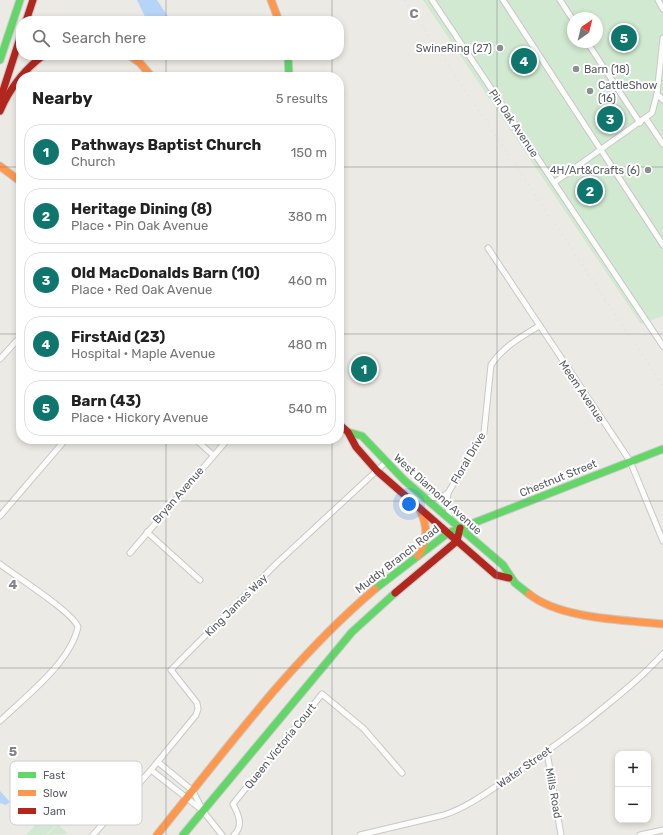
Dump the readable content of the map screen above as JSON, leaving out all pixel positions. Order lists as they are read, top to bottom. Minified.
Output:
{"streets":{"main road":["Chestnut Street","West Diamond Avenue","Muddy Branch Road"],"street":["Pin Oak Avenue","Meem Avenue","Floral Drive","Bryan Avenue","King James Way","Queen Victoria Court","Water Street","Mills Road"]},"crossings":[["Meem Avenue","Floral Drive"],["Meem Avenue","Chestnut Street"],["Floral Drive","West Diamond Avenue"],["Chestnut Street","West Diamond Avenue"],["Chestnut Street","Muddy Branch Road"],["West Diamond Avenue","Muddy Branch Road"],["West Diamond Avenue","King James Way"],["Water Street","Mills Road"]],"places":["SwineRing (27)","Barn (18)","CattleShow (16)","4H/Art&Crafts (6)"],"legend":["Fast","Slow","Jam"],"north":"top right","page":{"search":"Search here","pins":["5","4","3","2","1"],"heading":["Nearby","5 results"],"list":[{"mark":"1","name":"Pathways Baptist Church","note":"Church","value":"150 m"},{"mark":"2","name":"Heritage Dining (8)","note":"Place · Pin Oak Avenue","value":"380 m"},{"mark":"3","name":"Old MacDonalds Barn (10)","note":"Place · Red Oak Avenue","value":"460 m"},{"mark":"4","name":"FirstAid (23)","note":"Hospital · Maple Avenue","value":"480 m"},{"mark":"5","name":"Barn (43)","note":"Place · Hickory Avenue","value":"540 m"}],"map_buttons":["+","−"]},"grid":{"columns":["C"],"rows":["4","5"]}}
